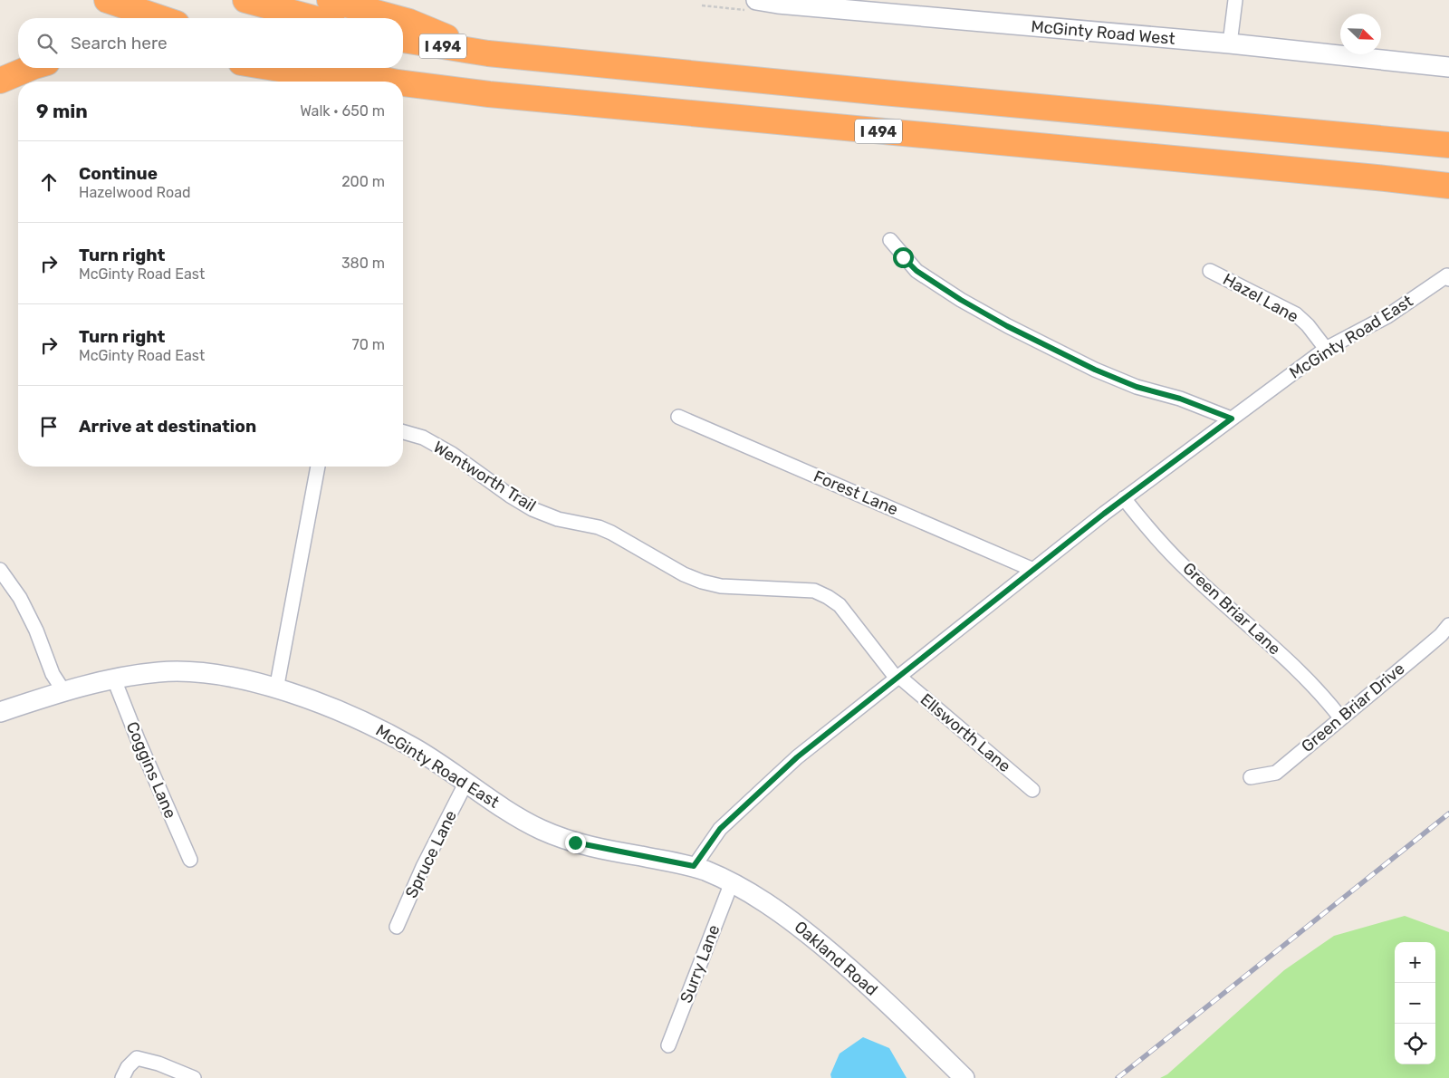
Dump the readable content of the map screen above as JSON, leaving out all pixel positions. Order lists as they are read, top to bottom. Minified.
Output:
{"streets":{"highway":["I 494"],"street":["McGinty Road West","Hazel Lane","McGinty Road East","Wentworth Trail","Forest Lane","Green Briar Lane","Green Briar Drive","Ellsworth Lane","Coggins Lane","Spruce Lane","Oakland Road","Surry Lane"]},"crossings":[["Hazel Lane","McGinty Road East"],["McGinty Road East","Wentworth Trail"],["McGinty Road East","Forest Lane"],["McGinty Road East","Green Briar Lane"],["McGinty Road East","Ellsworth Lane"],["McGinty Road East","Coggins Lane"],["McGinty Road East","Spruce Lane"],["McGinty Road East","Oakland Road"],["Wentworth Trail","Ellsworth Lane"],["Green Briar Lane","Green Briar Drive"],["Oakland Road","Surry Lane"]],"north":"bottom right","page":{"search":"Search here","heading":["9 min","Walk · 650 m"],"list":[["Continue","Hazelwood Road","200 m"],["Turn right","McGinty Road East","380 m"],["Turn right","McGinty Road East","70 m"],"Arrive at destination"],"map_buttons":["+","−"]}}
